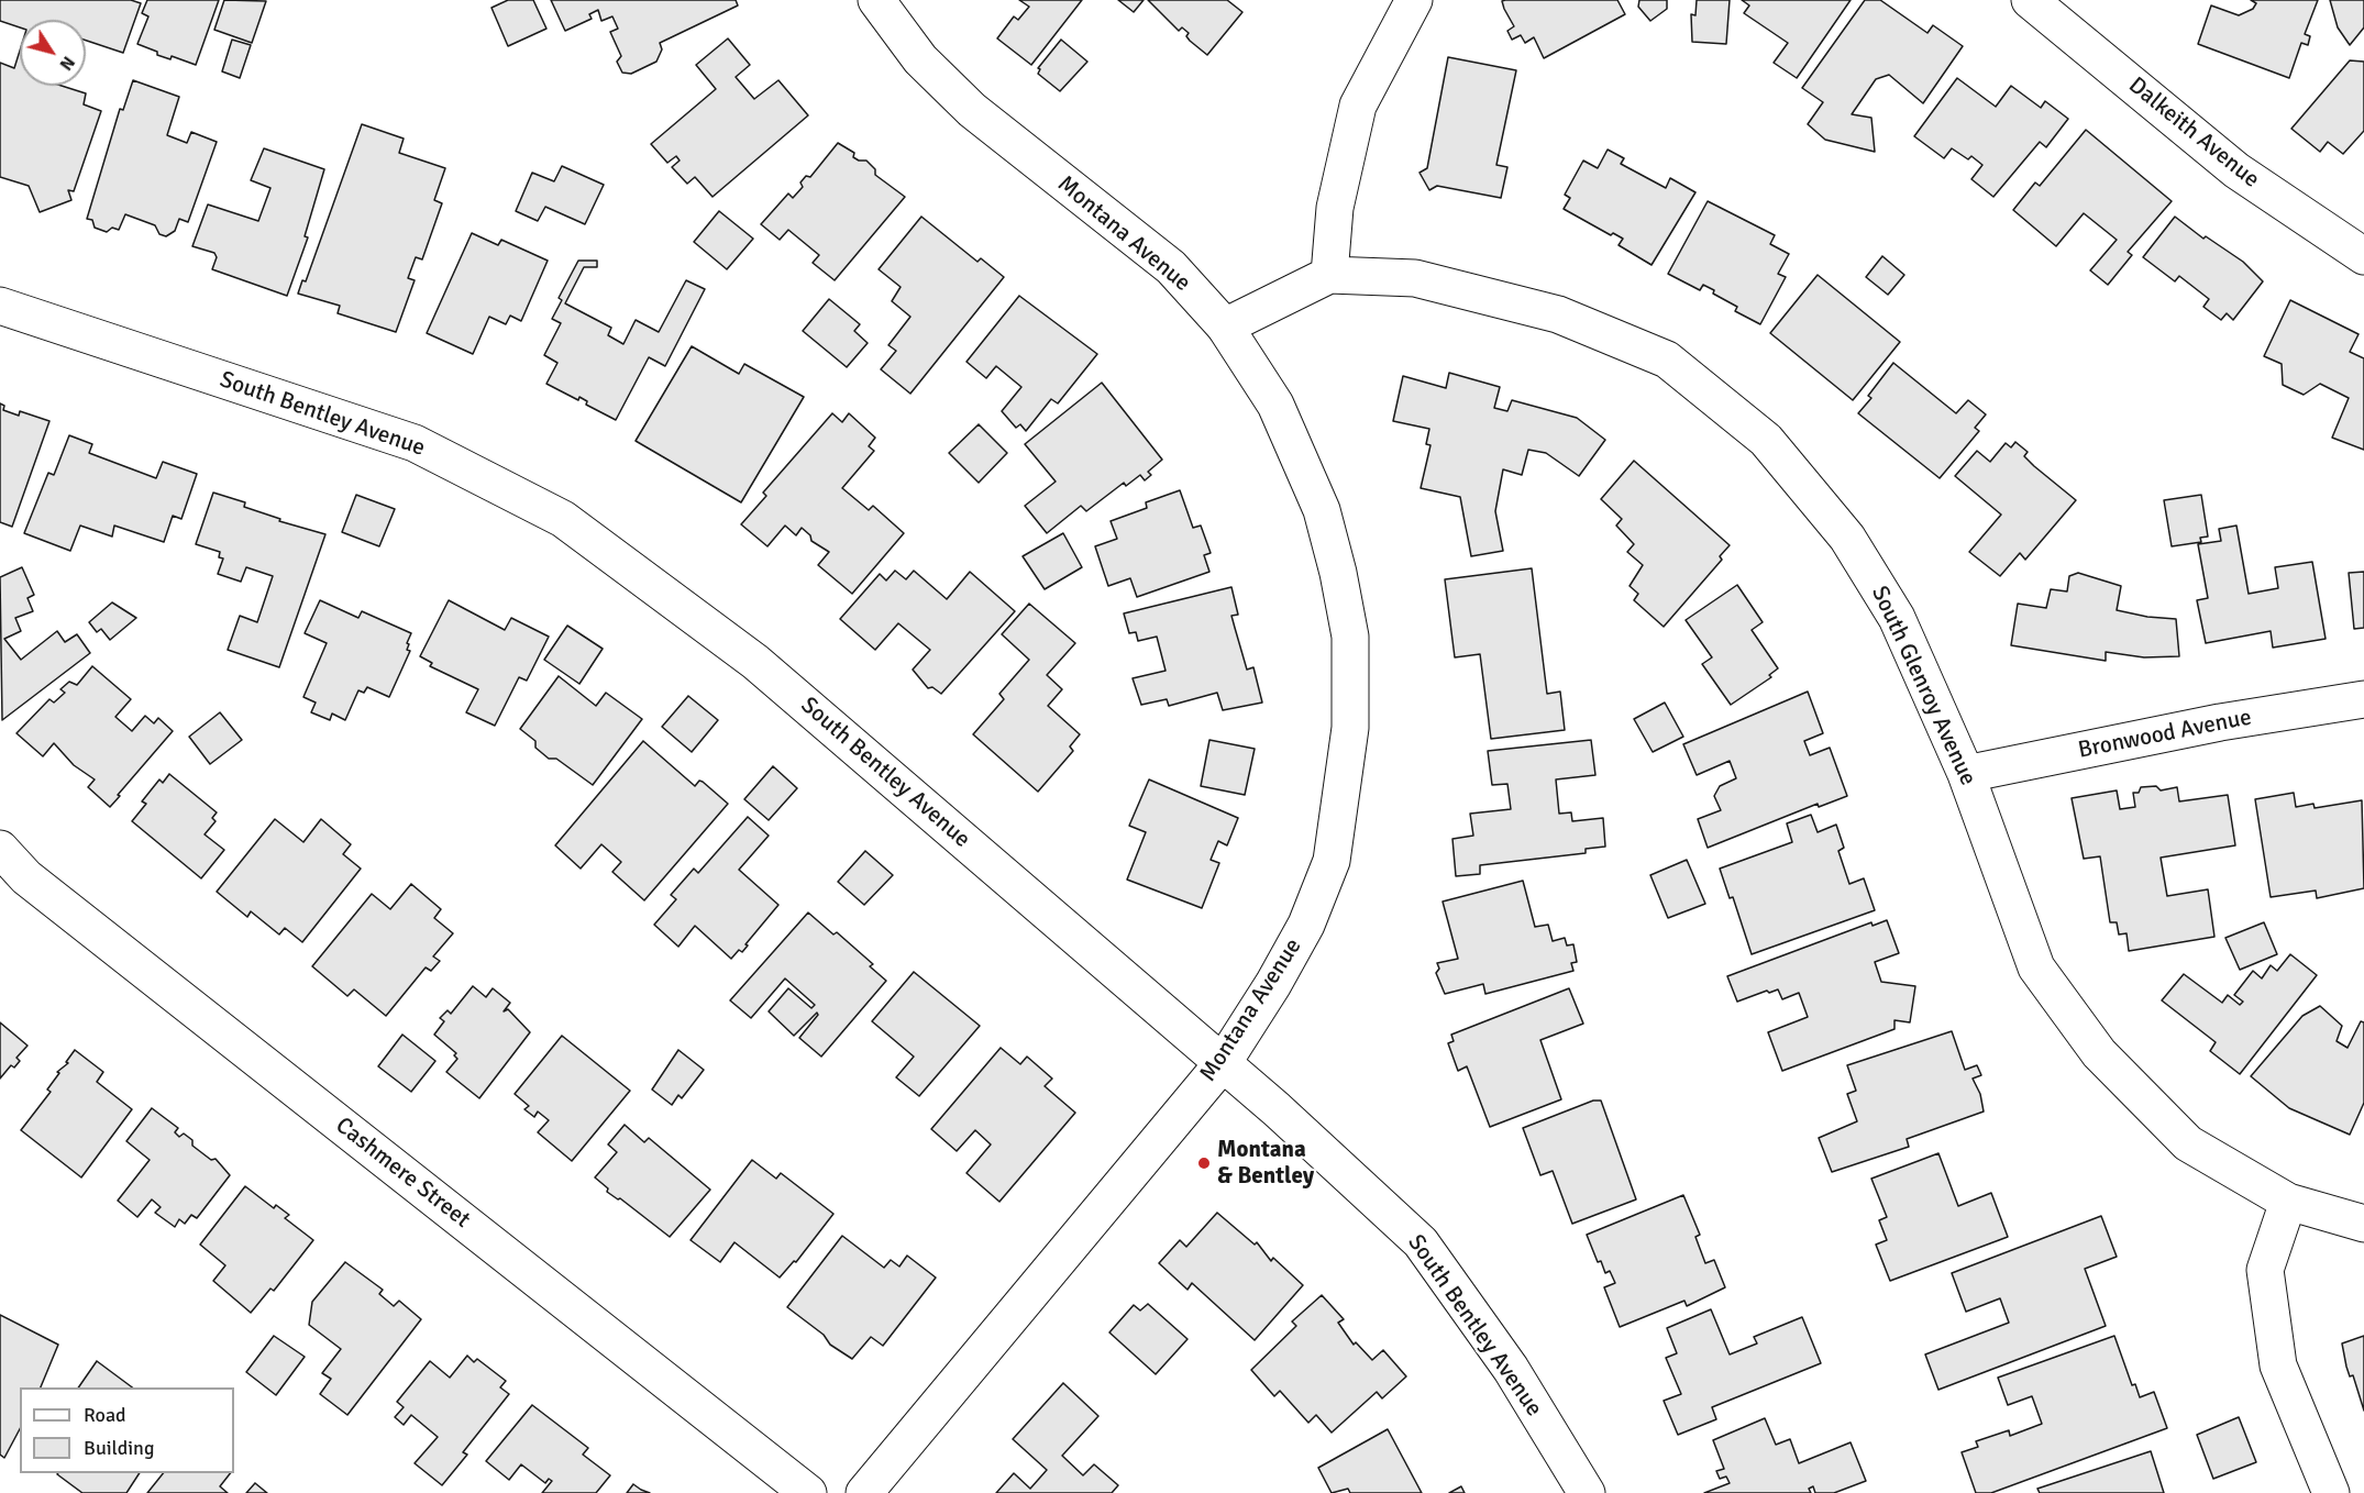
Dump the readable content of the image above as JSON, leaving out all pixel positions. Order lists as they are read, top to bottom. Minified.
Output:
{"streets":{"street":["Dalkeith Avenue","Montana Avenue","South Bentley Avenue","South Glenroy Avenue","Bronwood Avenue","Cashmere Street"]},"crossings":[["Montana Avenue","South Bentley Avenue"],["Montana Avenue","South Glenroy Avenue"],["South Glenroy Avenue","Bronwood Avenue"]],"places":["Montana & Bentley"],"legend":["Road","Building"],"north":"bottom right"}
